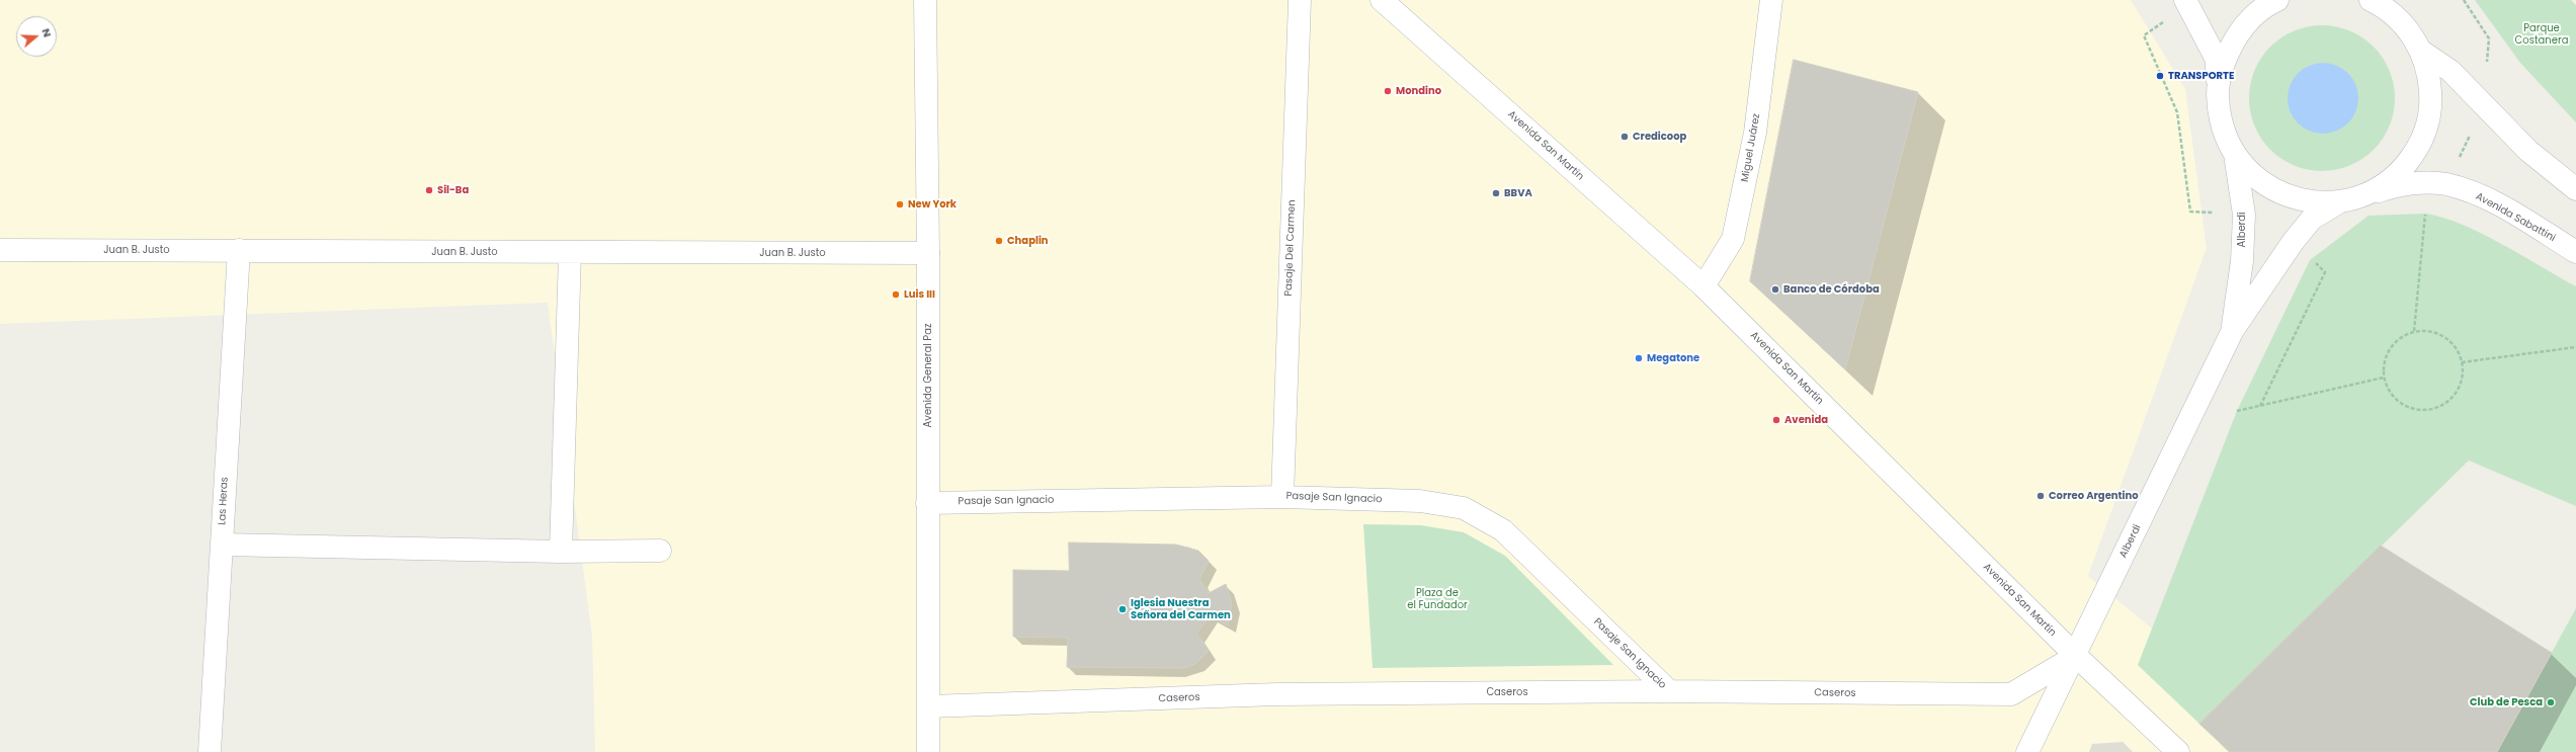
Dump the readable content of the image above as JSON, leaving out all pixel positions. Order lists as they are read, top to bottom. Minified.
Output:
{"streets":{"street":["Avenida San Martín","Miguel Juárez","Avenida Sabattini","Alberdi","Pasaje Del Carmen","Juan B. Justo","Avenida General Paz","Pasaje San Ignacio","Las Heras","Caseros"]},"crossings":[["Avenida San Martín","Miguel Juárez"],["Avenida San Martín","Alberdi"],["Avenida San Martín","Caseros"],["Alberdi","Caseros"],["Pasaje Del Carmen","Pasaje San Ignacio"],["Juan B. Justo","Avenida General Paz"],["Juan B. Justo","Las Heras"],["Avenida General Paz","Pasaje San Ignacio"],["Avenida General Paz","Caseros"],["Pasaje San Ignacio","Caseros"]],"parks":["Parque Costanera","Plaza de el Fundador"],"places":["TRANSPORTE","Mondino","Credicoop","Sil-Ba","BBVA","New York","Chaplin","Banco de Córdoba","Luis III","Megatone","Avenida","Correo Argentino","Iglesia Nuestra Señora del Carmen","Club de Pesca"],"north":"right"}
